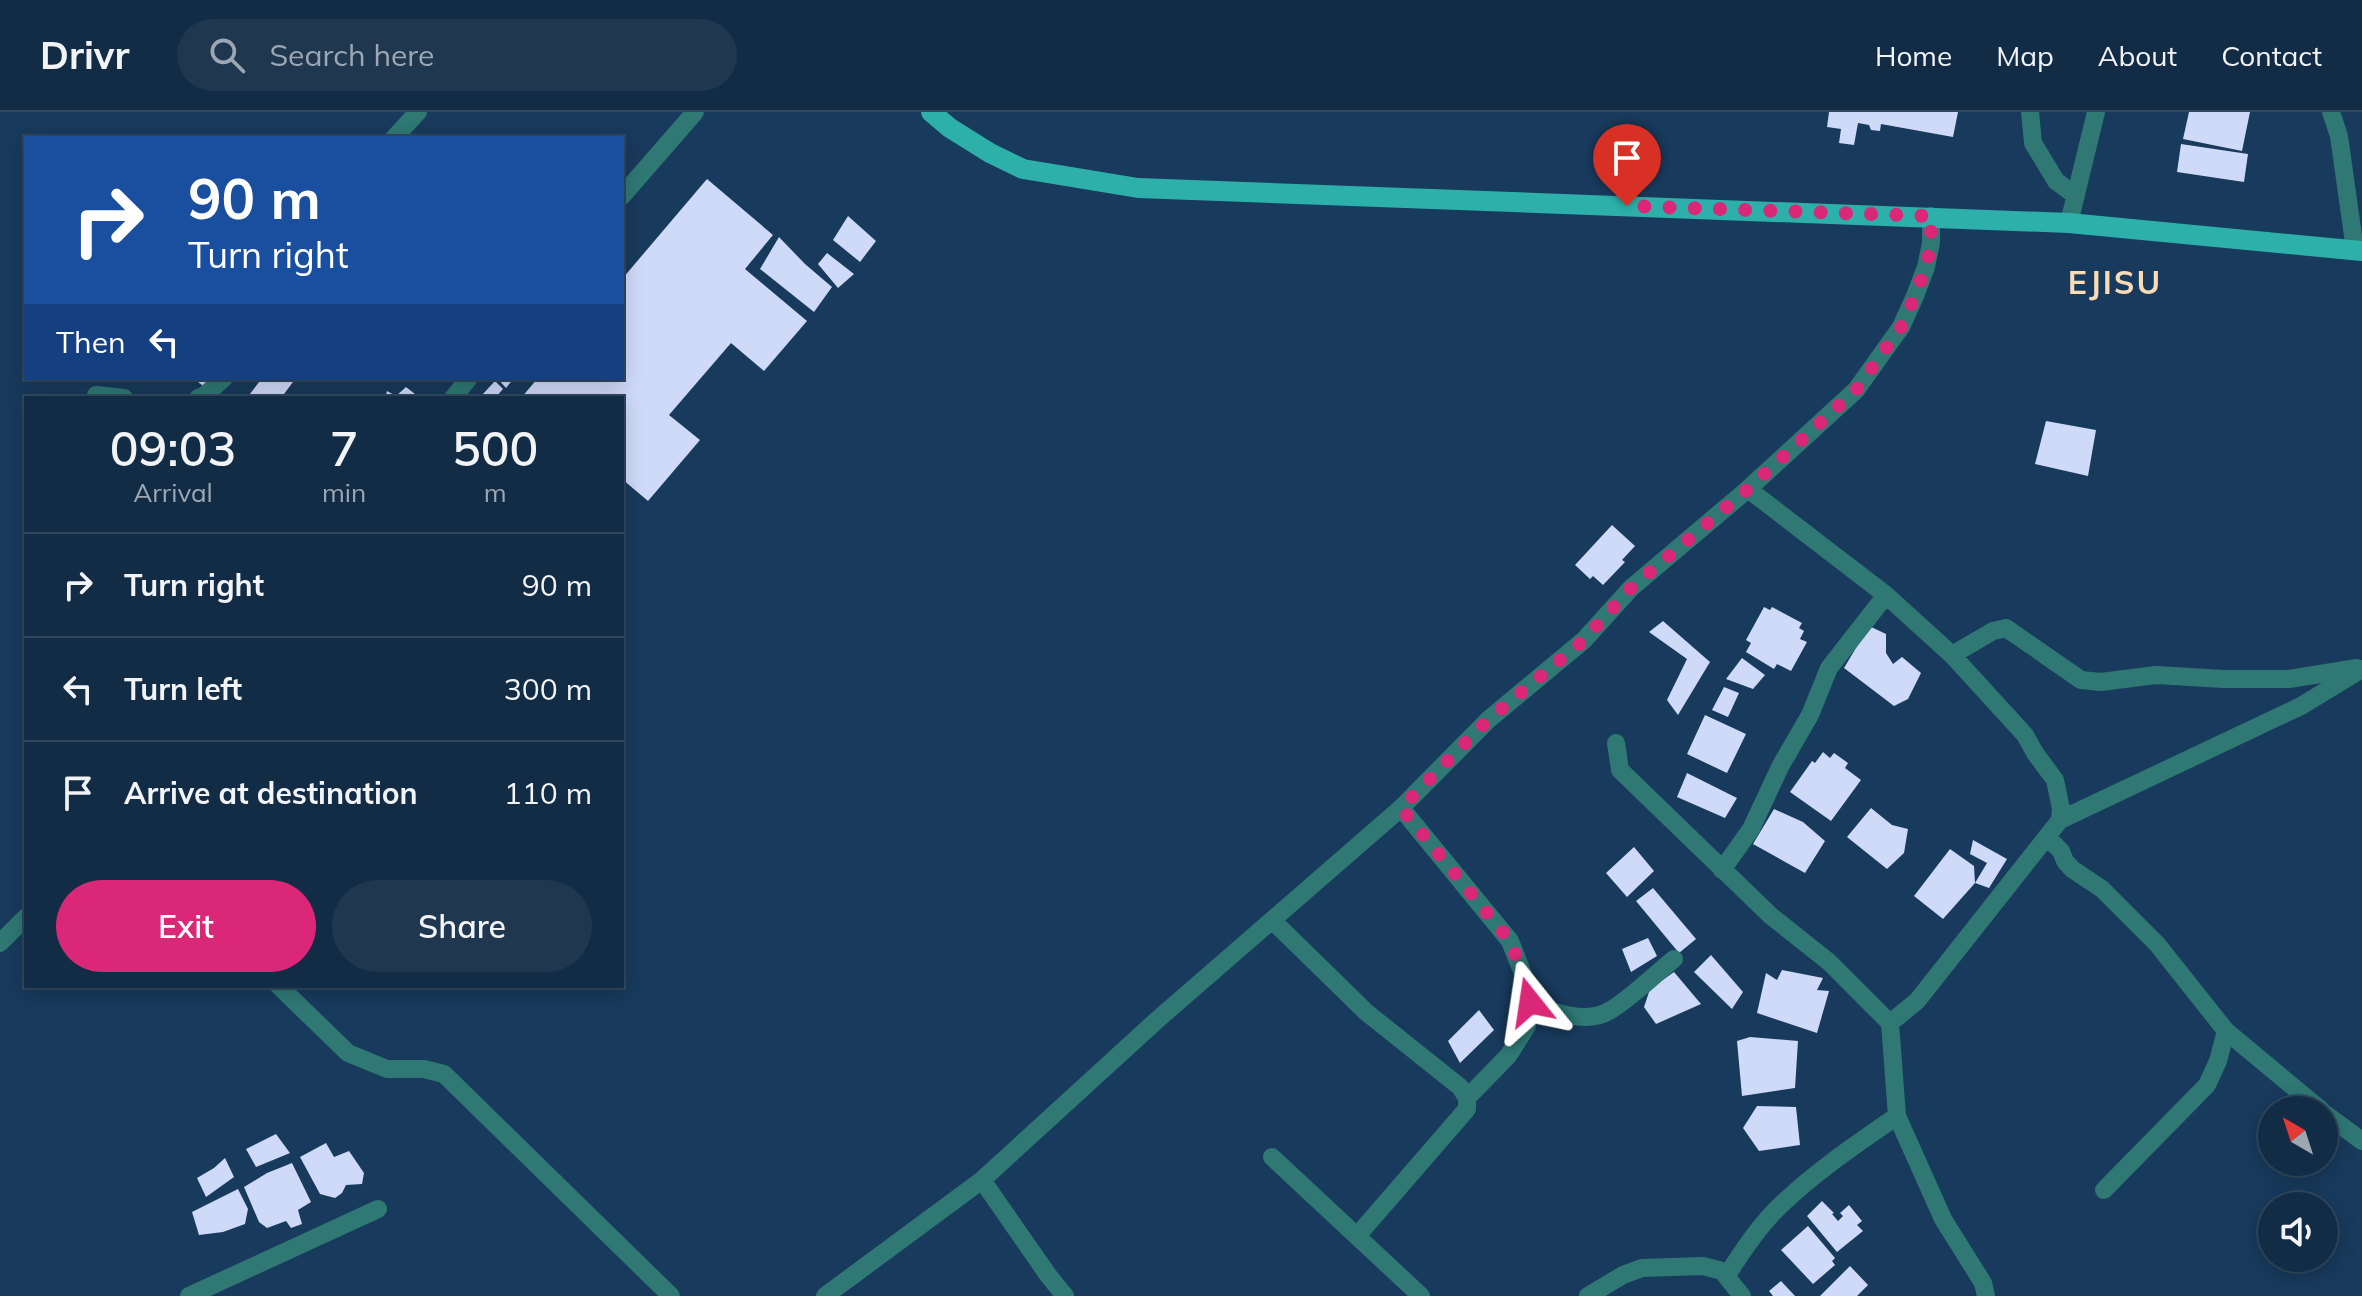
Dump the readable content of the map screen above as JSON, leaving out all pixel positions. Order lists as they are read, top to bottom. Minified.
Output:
{"districts":["EJISU"],"north":"top left","page":{"header":"Drivr","search":"Search here","nav":["Home","Map","About","Contact"],"turn":["90 m","Turn right"],"then":"Then","eta":["09:03","Arrival","7","min","500","m"],"list":[{"name":"Turn right","value":"90 m"},{"name":"Turn left","value":"300 m"},{"name":"Arrive at destination","value":"110 m"}],"buttons":["Exit","Share"]}}
